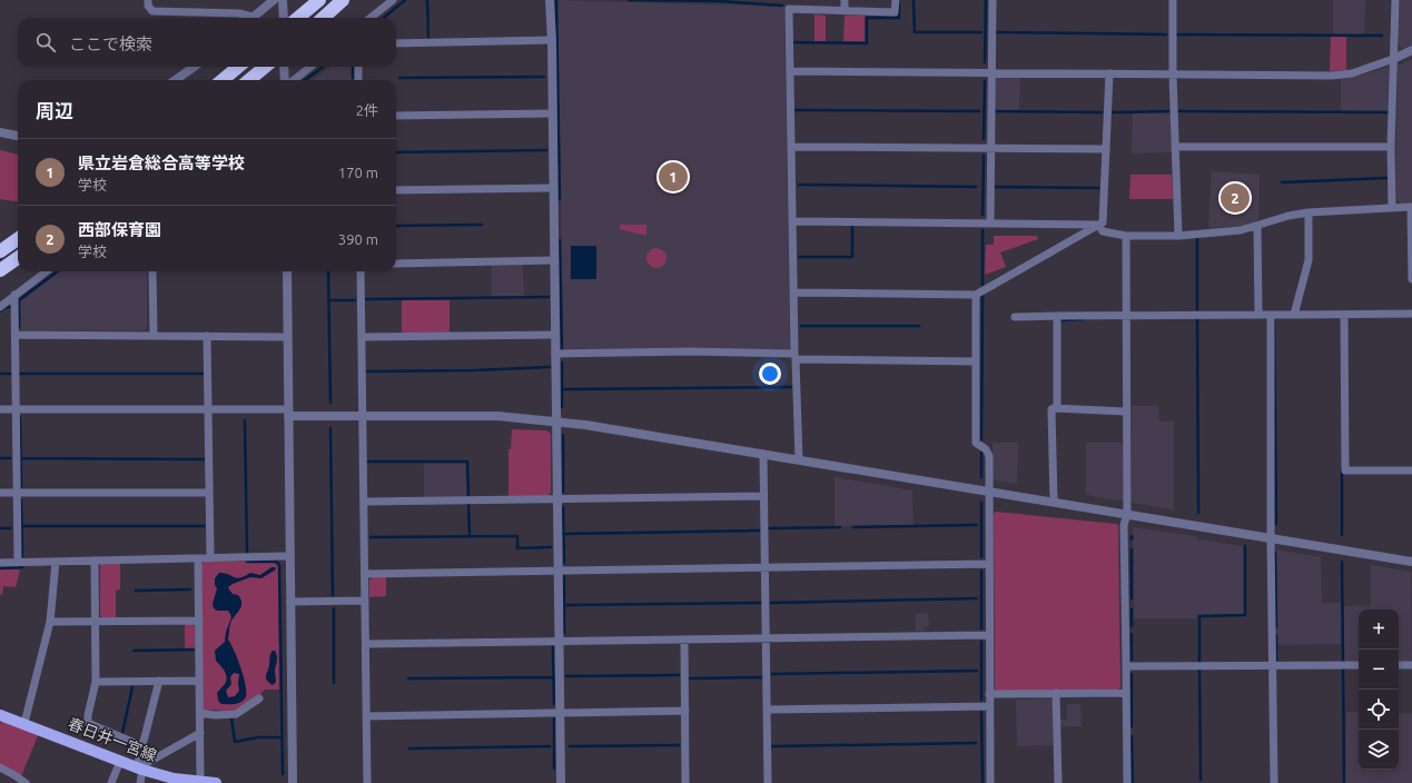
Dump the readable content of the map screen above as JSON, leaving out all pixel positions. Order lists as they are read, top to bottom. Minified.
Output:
{"streets":{"main road":["春日井一宮線"]},"page":{"search":"ここで検索","heading":["周辺","2件"],"list":[{"mark":"1","name":"県立岩倉総合高等学校","note":"学校","value":"170 m"},{"mark":"2","name":"西部保育園","note":"学校","value":"390 m"}],"pins":["1","2"],"map_buttons":["+","−"]}}
